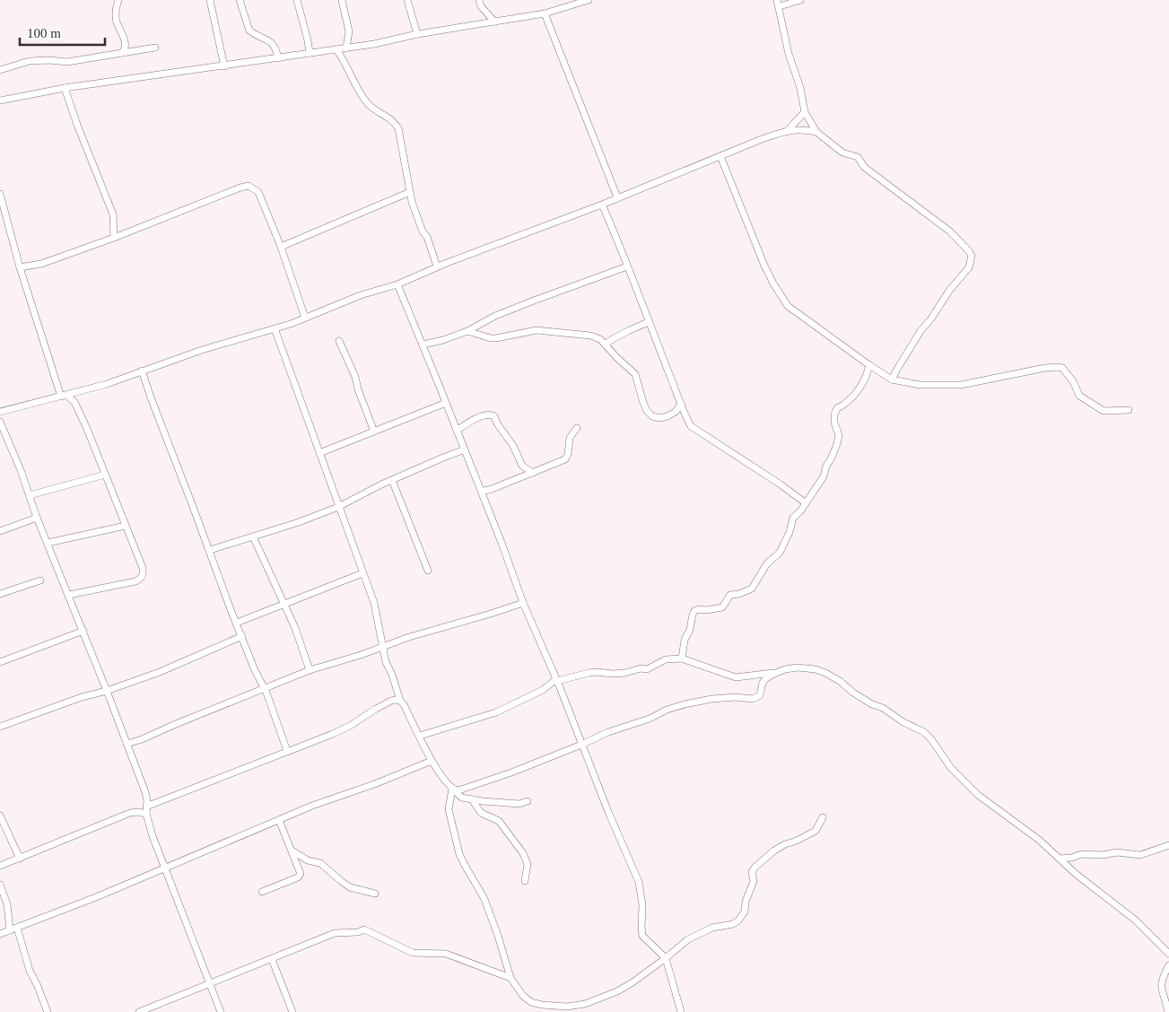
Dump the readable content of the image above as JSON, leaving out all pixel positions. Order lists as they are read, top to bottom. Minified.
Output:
{"scale_bar":"100 m"}
